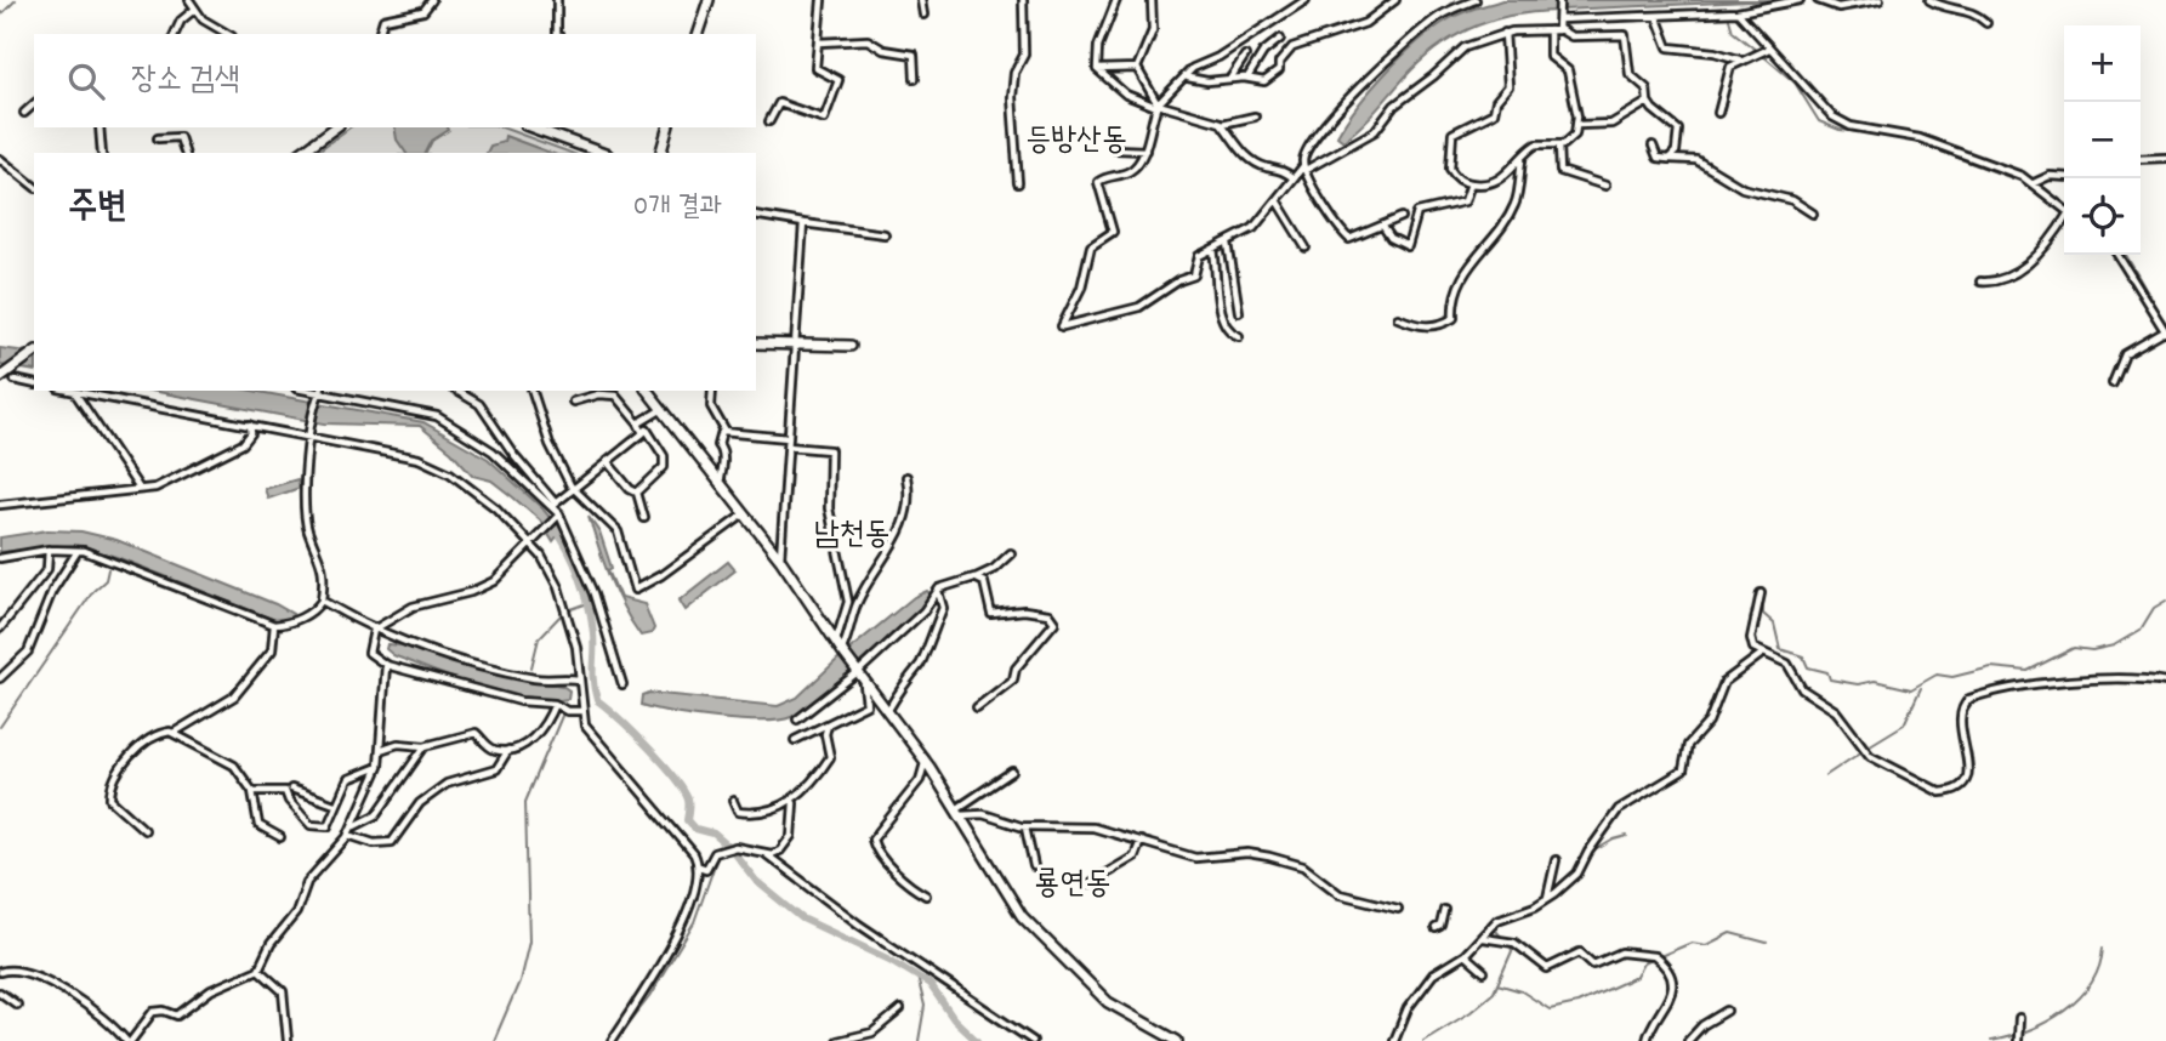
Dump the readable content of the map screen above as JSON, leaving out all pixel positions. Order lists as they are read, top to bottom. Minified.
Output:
{"districts":["등방산동","남천동","룡연동"],"page":{"map_buttons":["+","−"],"search":"장소 검색","heading":["주변","0개 결과"]}}
